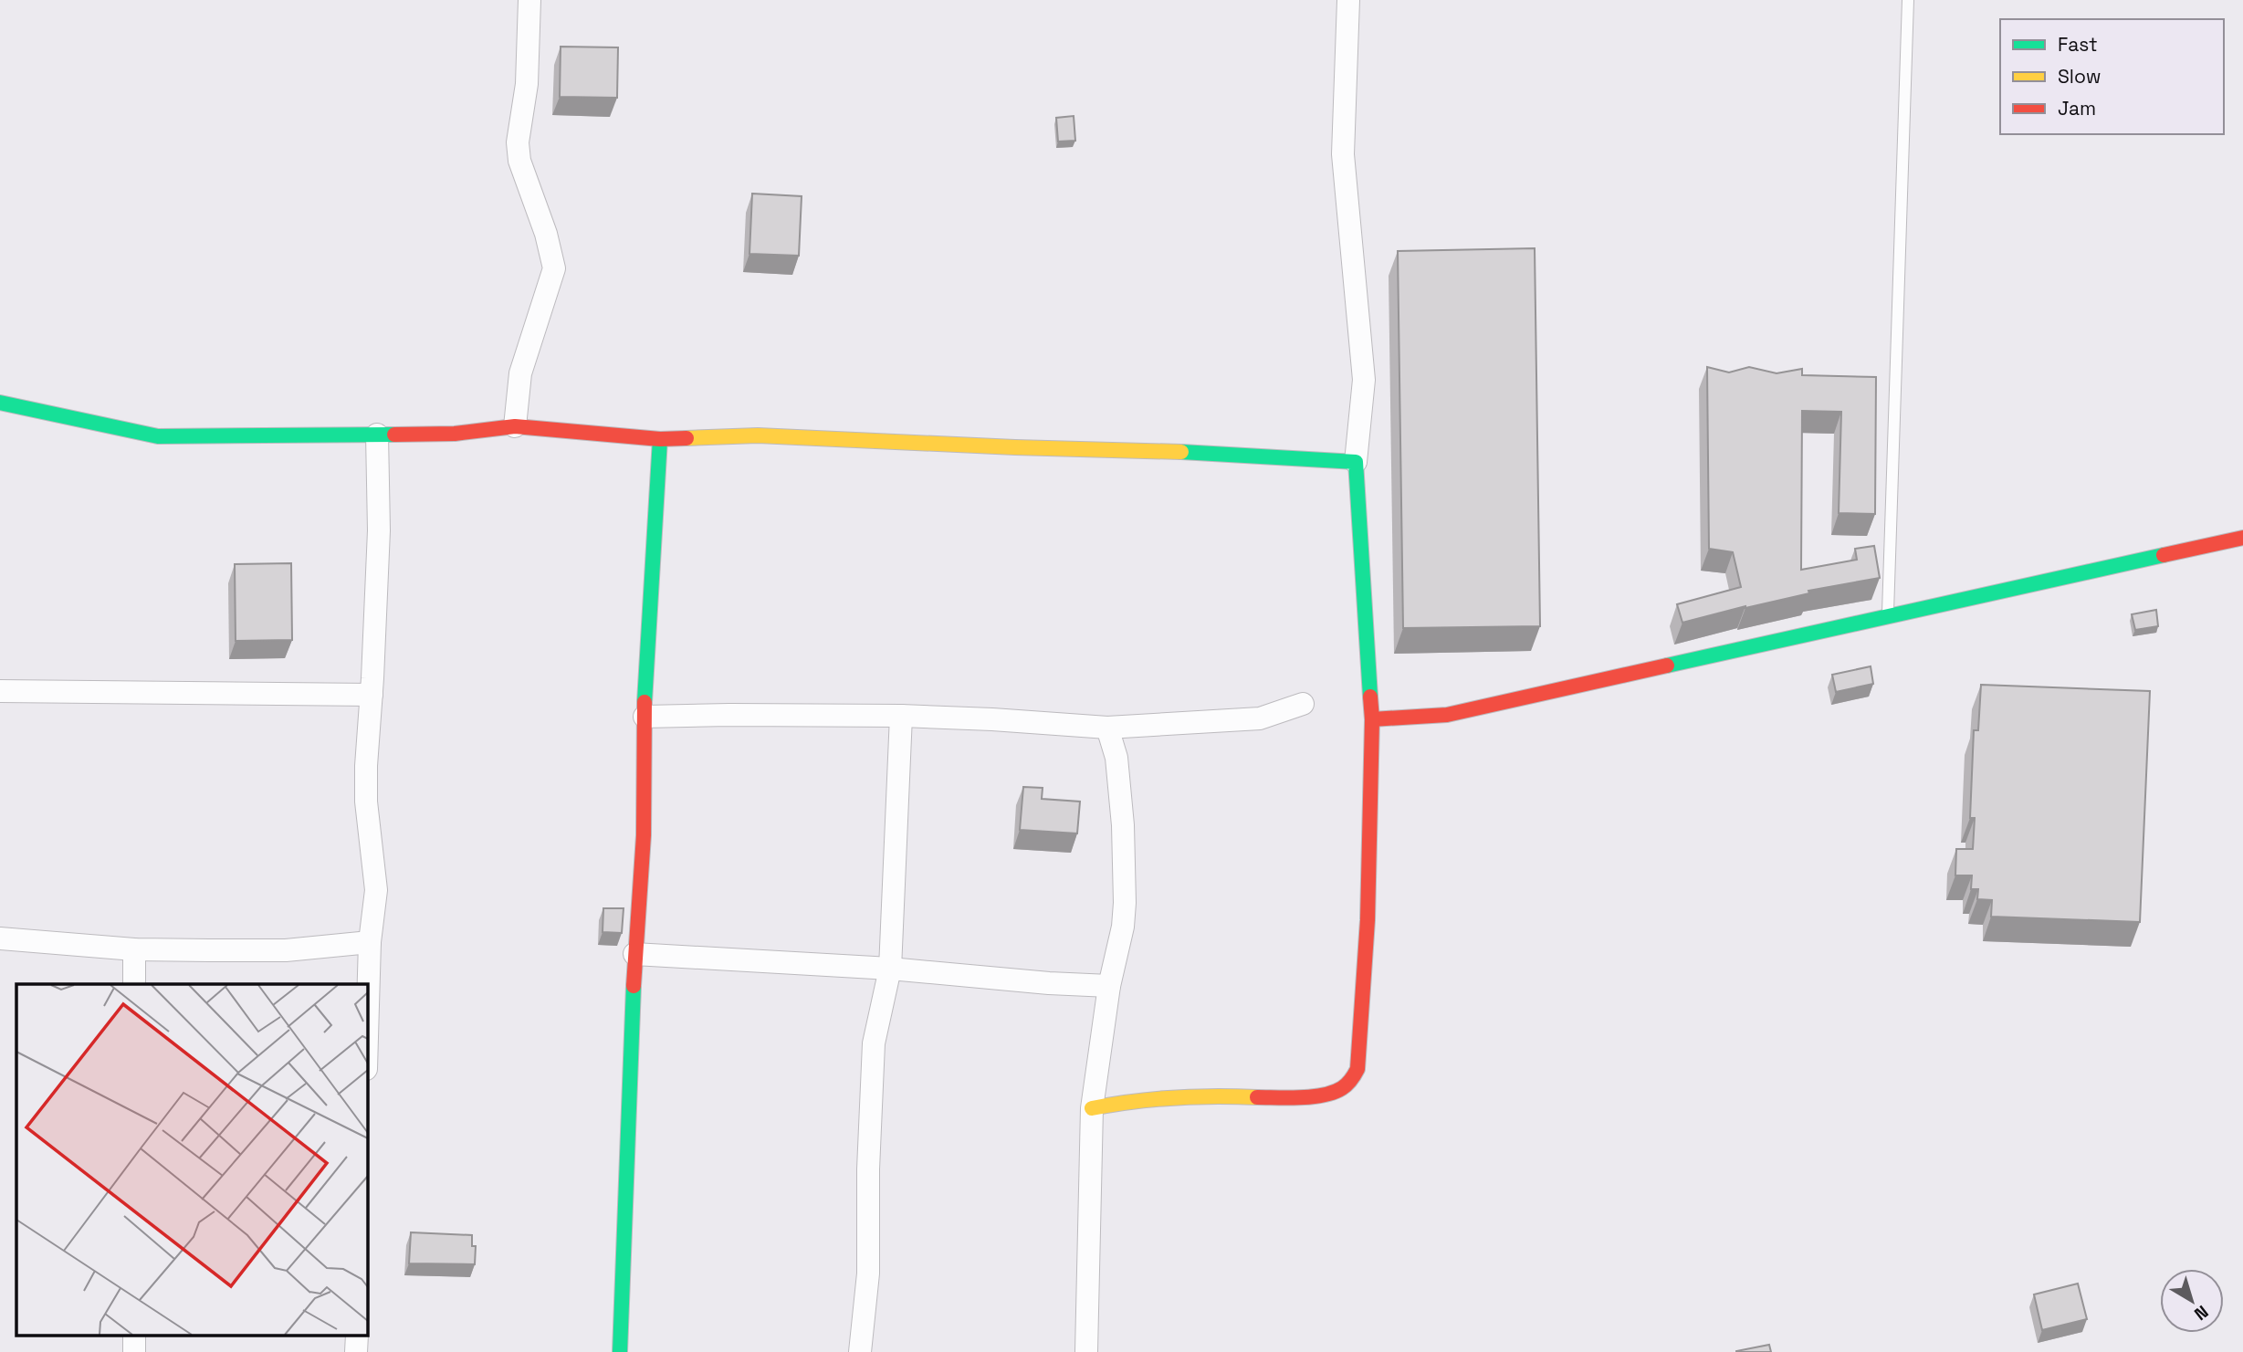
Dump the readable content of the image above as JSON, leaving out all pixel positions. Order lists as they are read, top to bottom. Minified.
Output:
{"legend":["Fast","Slow","Jam"],"north":"bottom right"}
